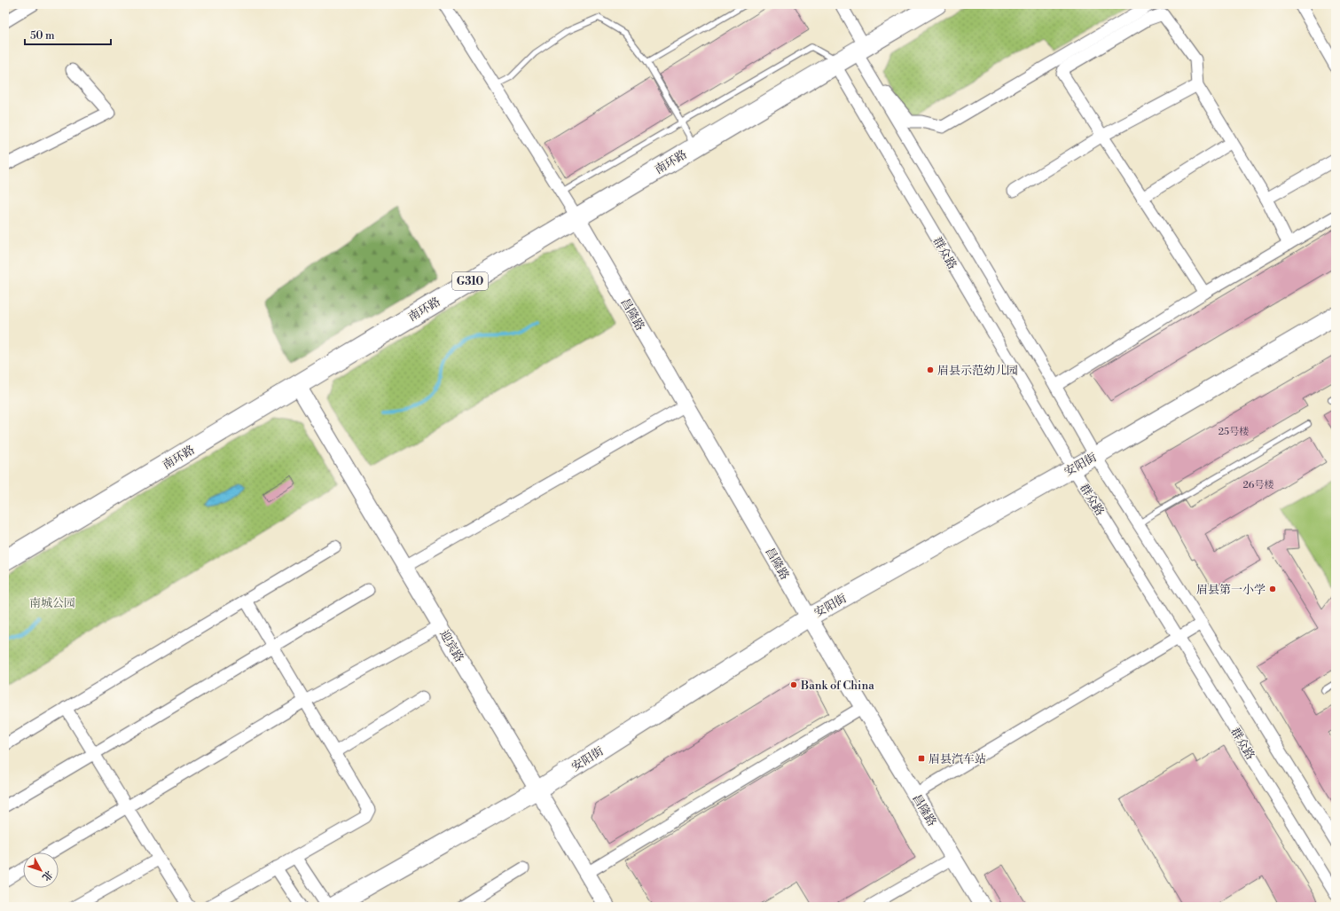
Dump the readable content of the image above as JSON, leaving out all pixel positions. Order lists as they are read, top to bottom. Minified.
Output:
{"streets":{"highway":["南环路","G310"],"main road":["安阳街"],"street":["群众路","昌隆路","迎宾路"]},"crossings":[["南环路","群众路"],["南环路","昌隆路"],["南环路","迎宾路"],["群众路","安阳街"],["昌隆路","安阳街"],["安阳街","迎宾路"]],"parks":["南城公园"],"places":{"other":["眉县示范幼儿园","眉县第一小学","Bank of China"],"transit":["眉县汽车站"]},"house_numbers":["25号楼","26号楼"],"scale_bar":"50 m","north":"bottom right"}
